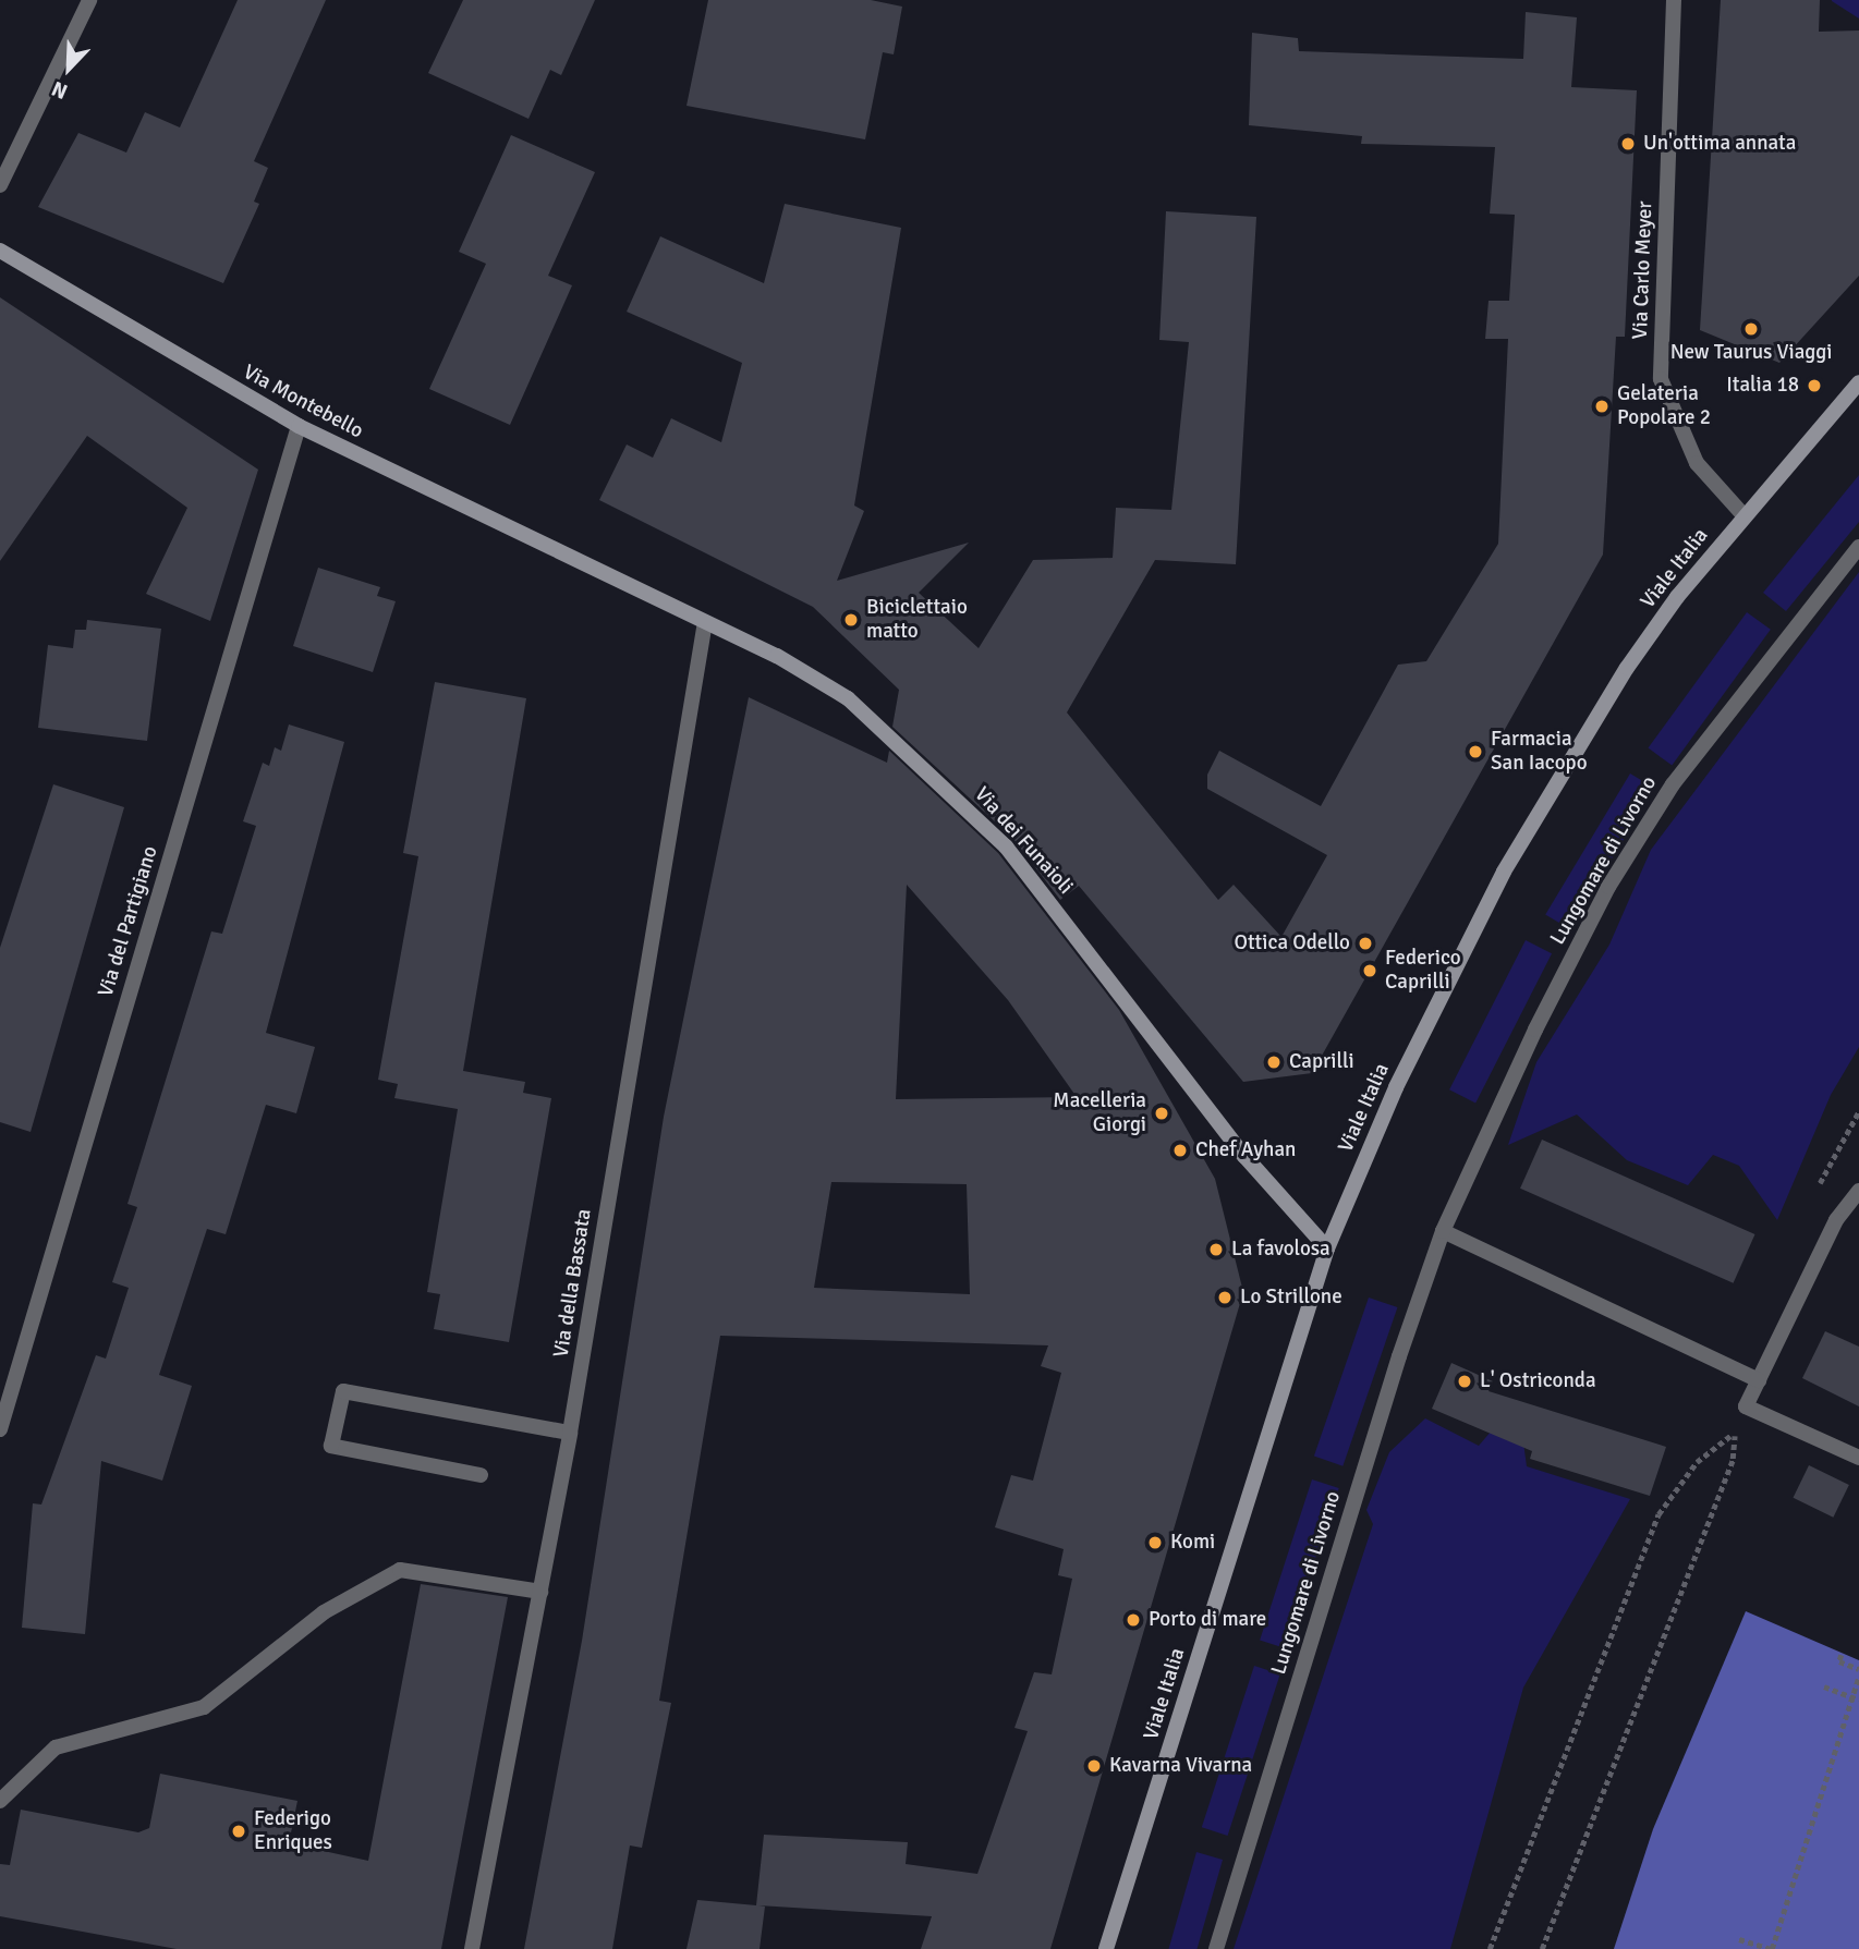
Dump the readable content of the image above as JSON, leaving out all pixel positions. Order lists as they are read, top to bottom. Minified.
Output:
{"streets":{"main road":["Via Montebello","Viale Italia","Via dei Funaioli"],"street":["Via Carlo Meyer","Lungomare di Livorno","Via del Partigiano","Via della Bassata"]},"crossings":[["Via Carlo Meyer","Viale Italia"],["Via Montebello","Via dei Funaioli"],["Via Montebello","Via del Partigiano"],["Viale Italia","Via dei Funaioli"],["Via dei Funaioli","Via della Bassata"]],"places":["Un'ottima annata","New Taurus Viaggi","Italia 18","Gelateria Popolare 2","Biciclettaio matto","Farmacia San Iacopo","Ottica Odello","Federico Caprilli","Caprilli","Macelleria Giorgi","Chef Ayhan","La favolosa","Lo Strillone","L' Ostriconda","Komi","Porto di mare","Kavarna Vivarna","Federigo Enriques"],"north":"bottom left"}
